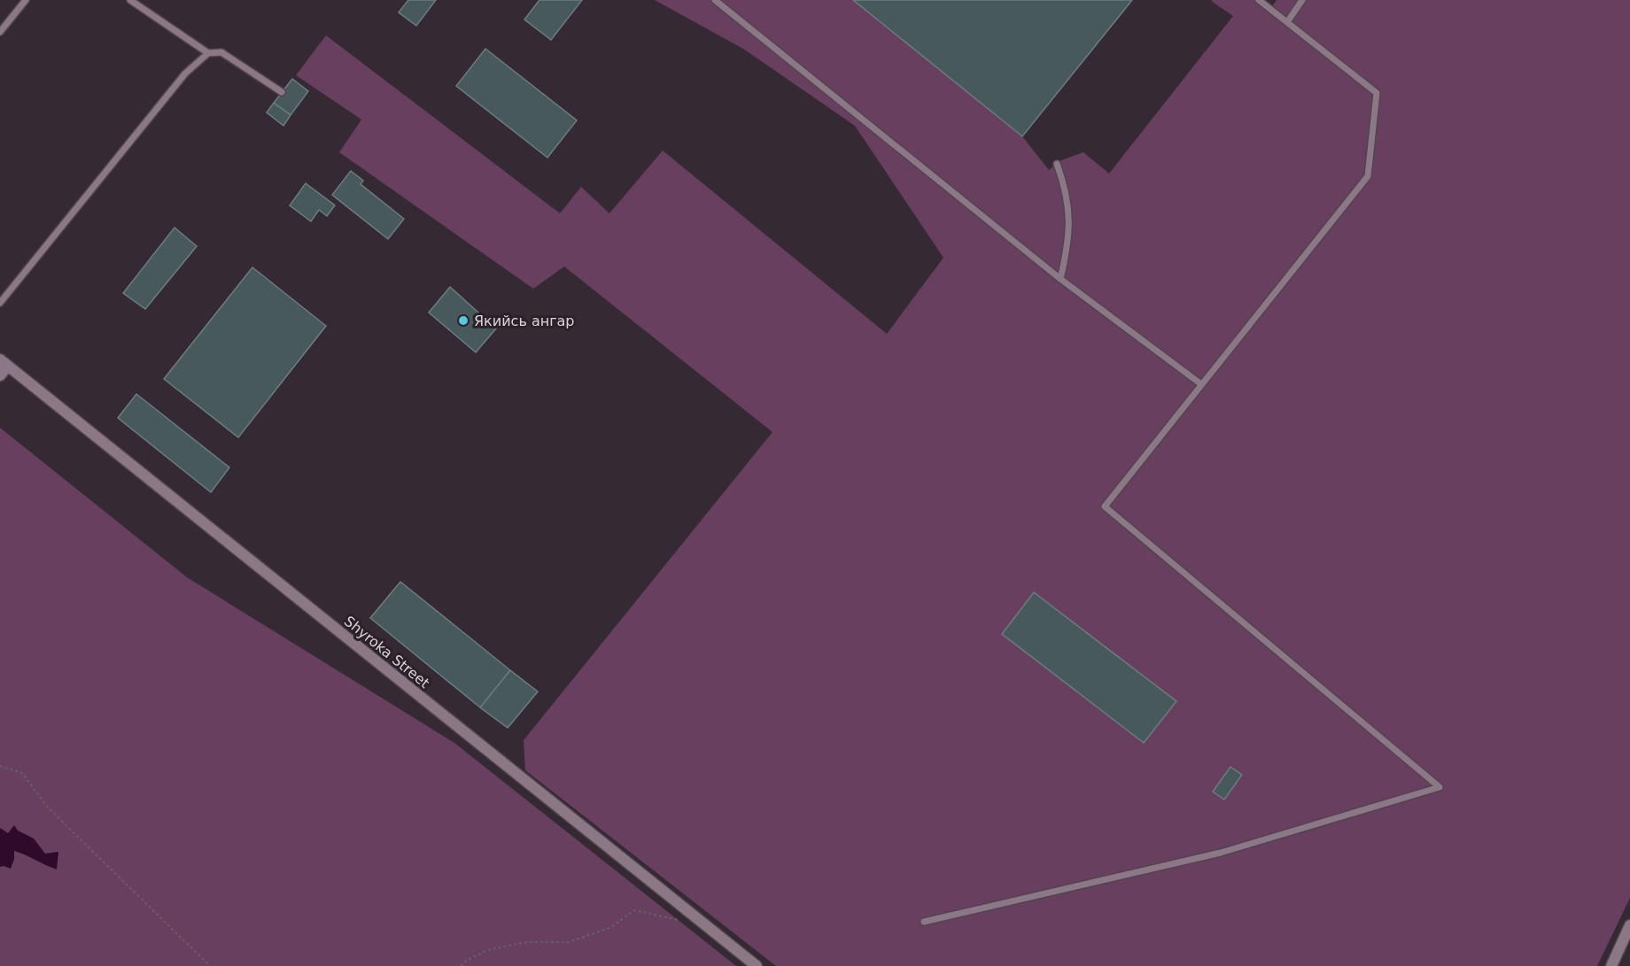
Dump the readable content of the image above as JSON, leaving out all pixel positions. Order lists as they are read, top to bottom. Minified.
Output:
{"streets":{"street":["Shyroka Street"]},"places":["Якийсь ангар"]}
